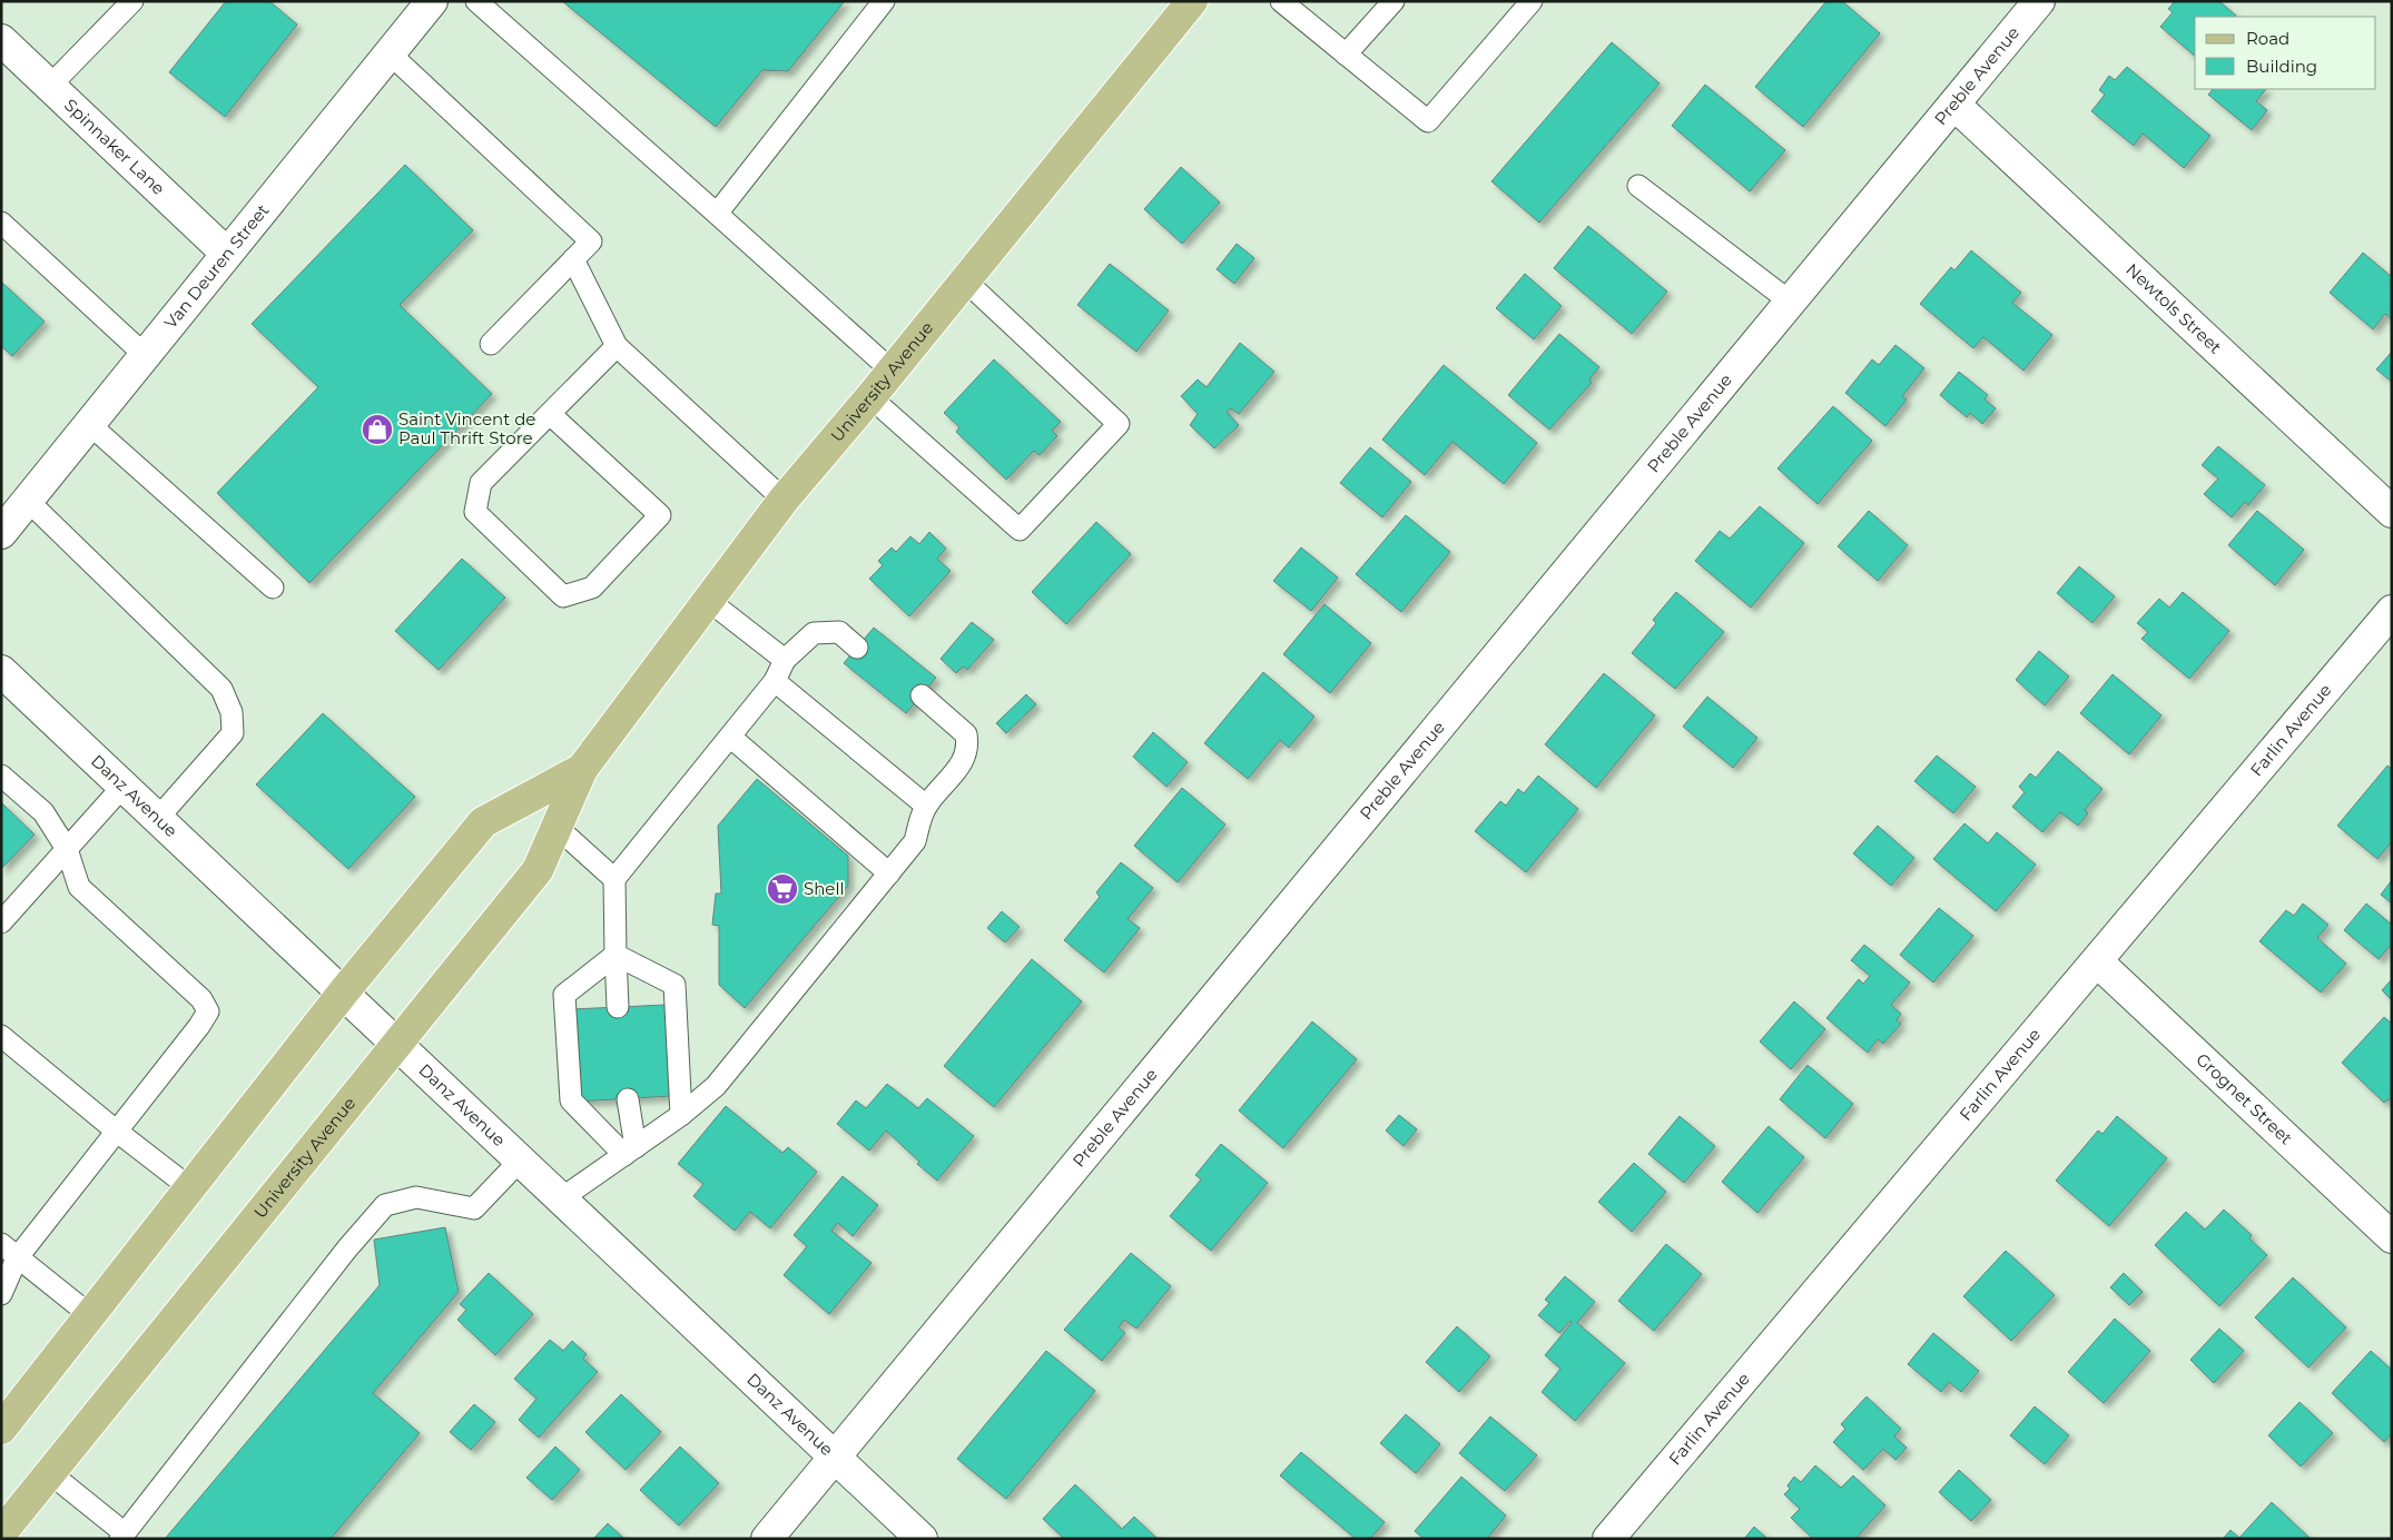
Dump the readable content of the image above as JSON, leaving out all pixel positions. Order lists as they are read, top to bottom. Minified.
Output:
{"streets":{"main road":["University Avenue"],"street":["Preble Avenue","Spinnaker Lane","Van Deuren Street","Newtols Street","Farlin Avenue","Danz Avenue","Grognet Street"]},"crossings":[["Preble Avenue","Newtols Street"],["Preble Avenue","Danz Avenue"],["Spinnaker Lane","Van Deuren Street"],["University Avenue","Danz Avenue"],["Farlin Avenue","Grognet Street"]],"places":{"shop":["Saint Vincent de Paul Thrift Store"],"supermarket":["Shell"]},"legend":["Road","Building"]}
